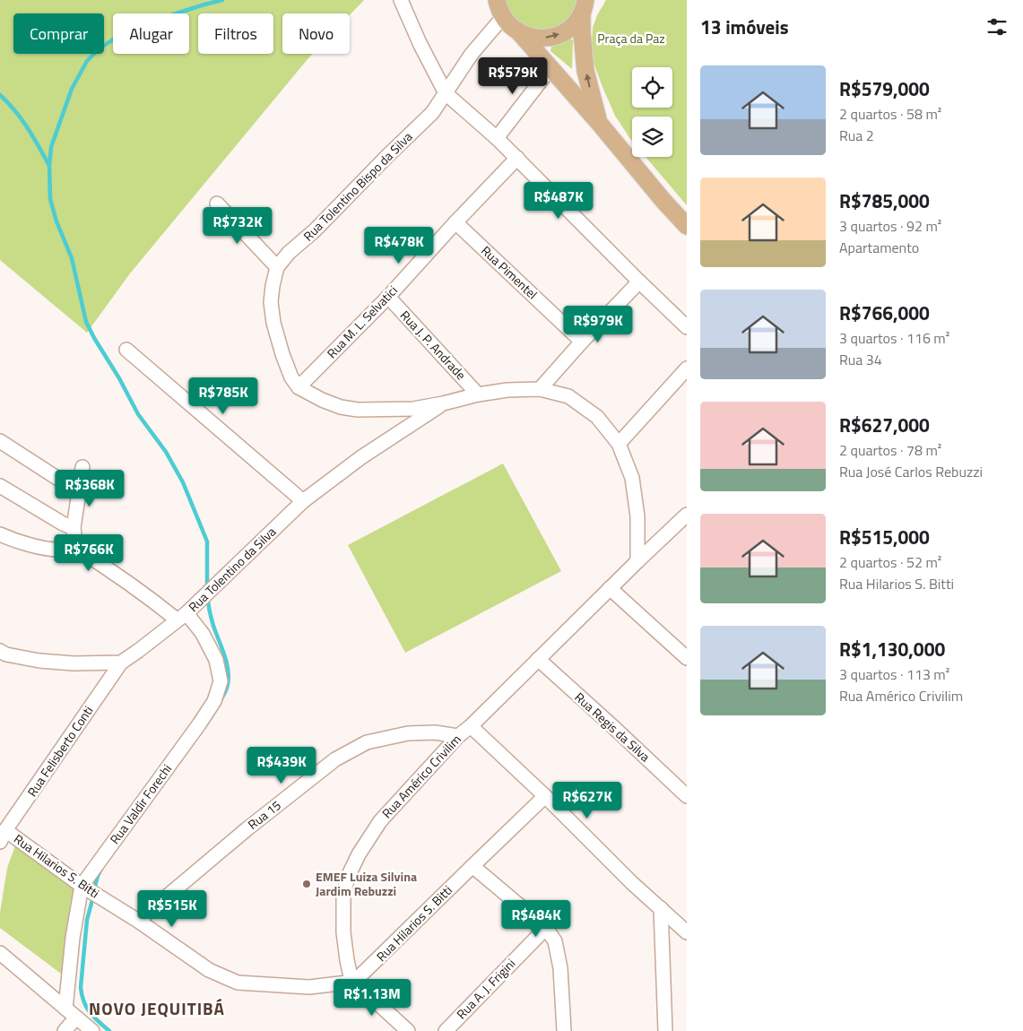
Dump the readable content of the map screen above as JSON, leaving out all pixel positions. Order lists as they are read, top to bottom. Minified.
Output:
{"streets":{"street":["Rua Tolentino Bispo da Silva","Rua Pimentel","Rua M. L. Selvatici","Rua J. P. Andrade","Rua Tolentino da Silva","Rua Regis da Silva","Rua Felisberto Conti","Rua Américo Crivilim","Rua Valdir Forechi","Rua 15","Rua Hilarios S. Bitti","Rua A. J. Frigini"]},"crossings":[["Rua Tolentino Bispo da Silva","Rua M. L. Selvatici"],["Rua Pimentel","Rua M. L. Selvatici"],["Rua M. L. Selvatici","Rua J. P. Andrade"],["Rua Tolentino da Silva","Rua Felisberto Conti"],["Rua Tolentino da Silva","Rua Valdir Forechi"],["Rua Regis da Silva","Rua Américo Crivilim"],["Rua Felisberto Conti","Rua Hilarios S. Bitti"],["Rua Américo Crivilim","Rua 15"],["Rua Américo Crivilim","Rua Hilarios S. Bitti"],["Rua Valdir Forechi","Rua Hilarios S. Bitti"],["Rua 15","Rua Hilarios S. Bitti"]],"districts":["NOVO JEQUITIBÁ"],"parks":["Praça da Paz"],"places":["EMEF Luiza Silvina Jardim Rebuzzi"],"page":{"heading":"13 imóveis","chip":["Comprar","Alugar","Filtros","Novo"],"list":[{"name":"R$579,000","note":"2 quartos · 58 m² · Rua 2"},{"name":"R$785,000","note":"3 quartos · 92 m² · Apartamento"},{"name":"R$766,000","note":"3 quartos · 116 m² · Rua 34"},{"name":"R$627,000","note":"2 quartos · 78 m² · Rua José Carlos Rebuzzi"},{"name":"R$515,000","note":"2 quartos · 52 m² · Rua Hilarios S. Bitti"},{"name":"R$1,130,000","note":"3 quartos · 113 m² · Rua Américo Crivilim"}],"price":["R$579K","R$487K","R$732K","R$478K","R$979K","R$785K","R$368K","R$766K","R$439K","R$627K","R$515K","R$484K","R$1.13M"]}}
